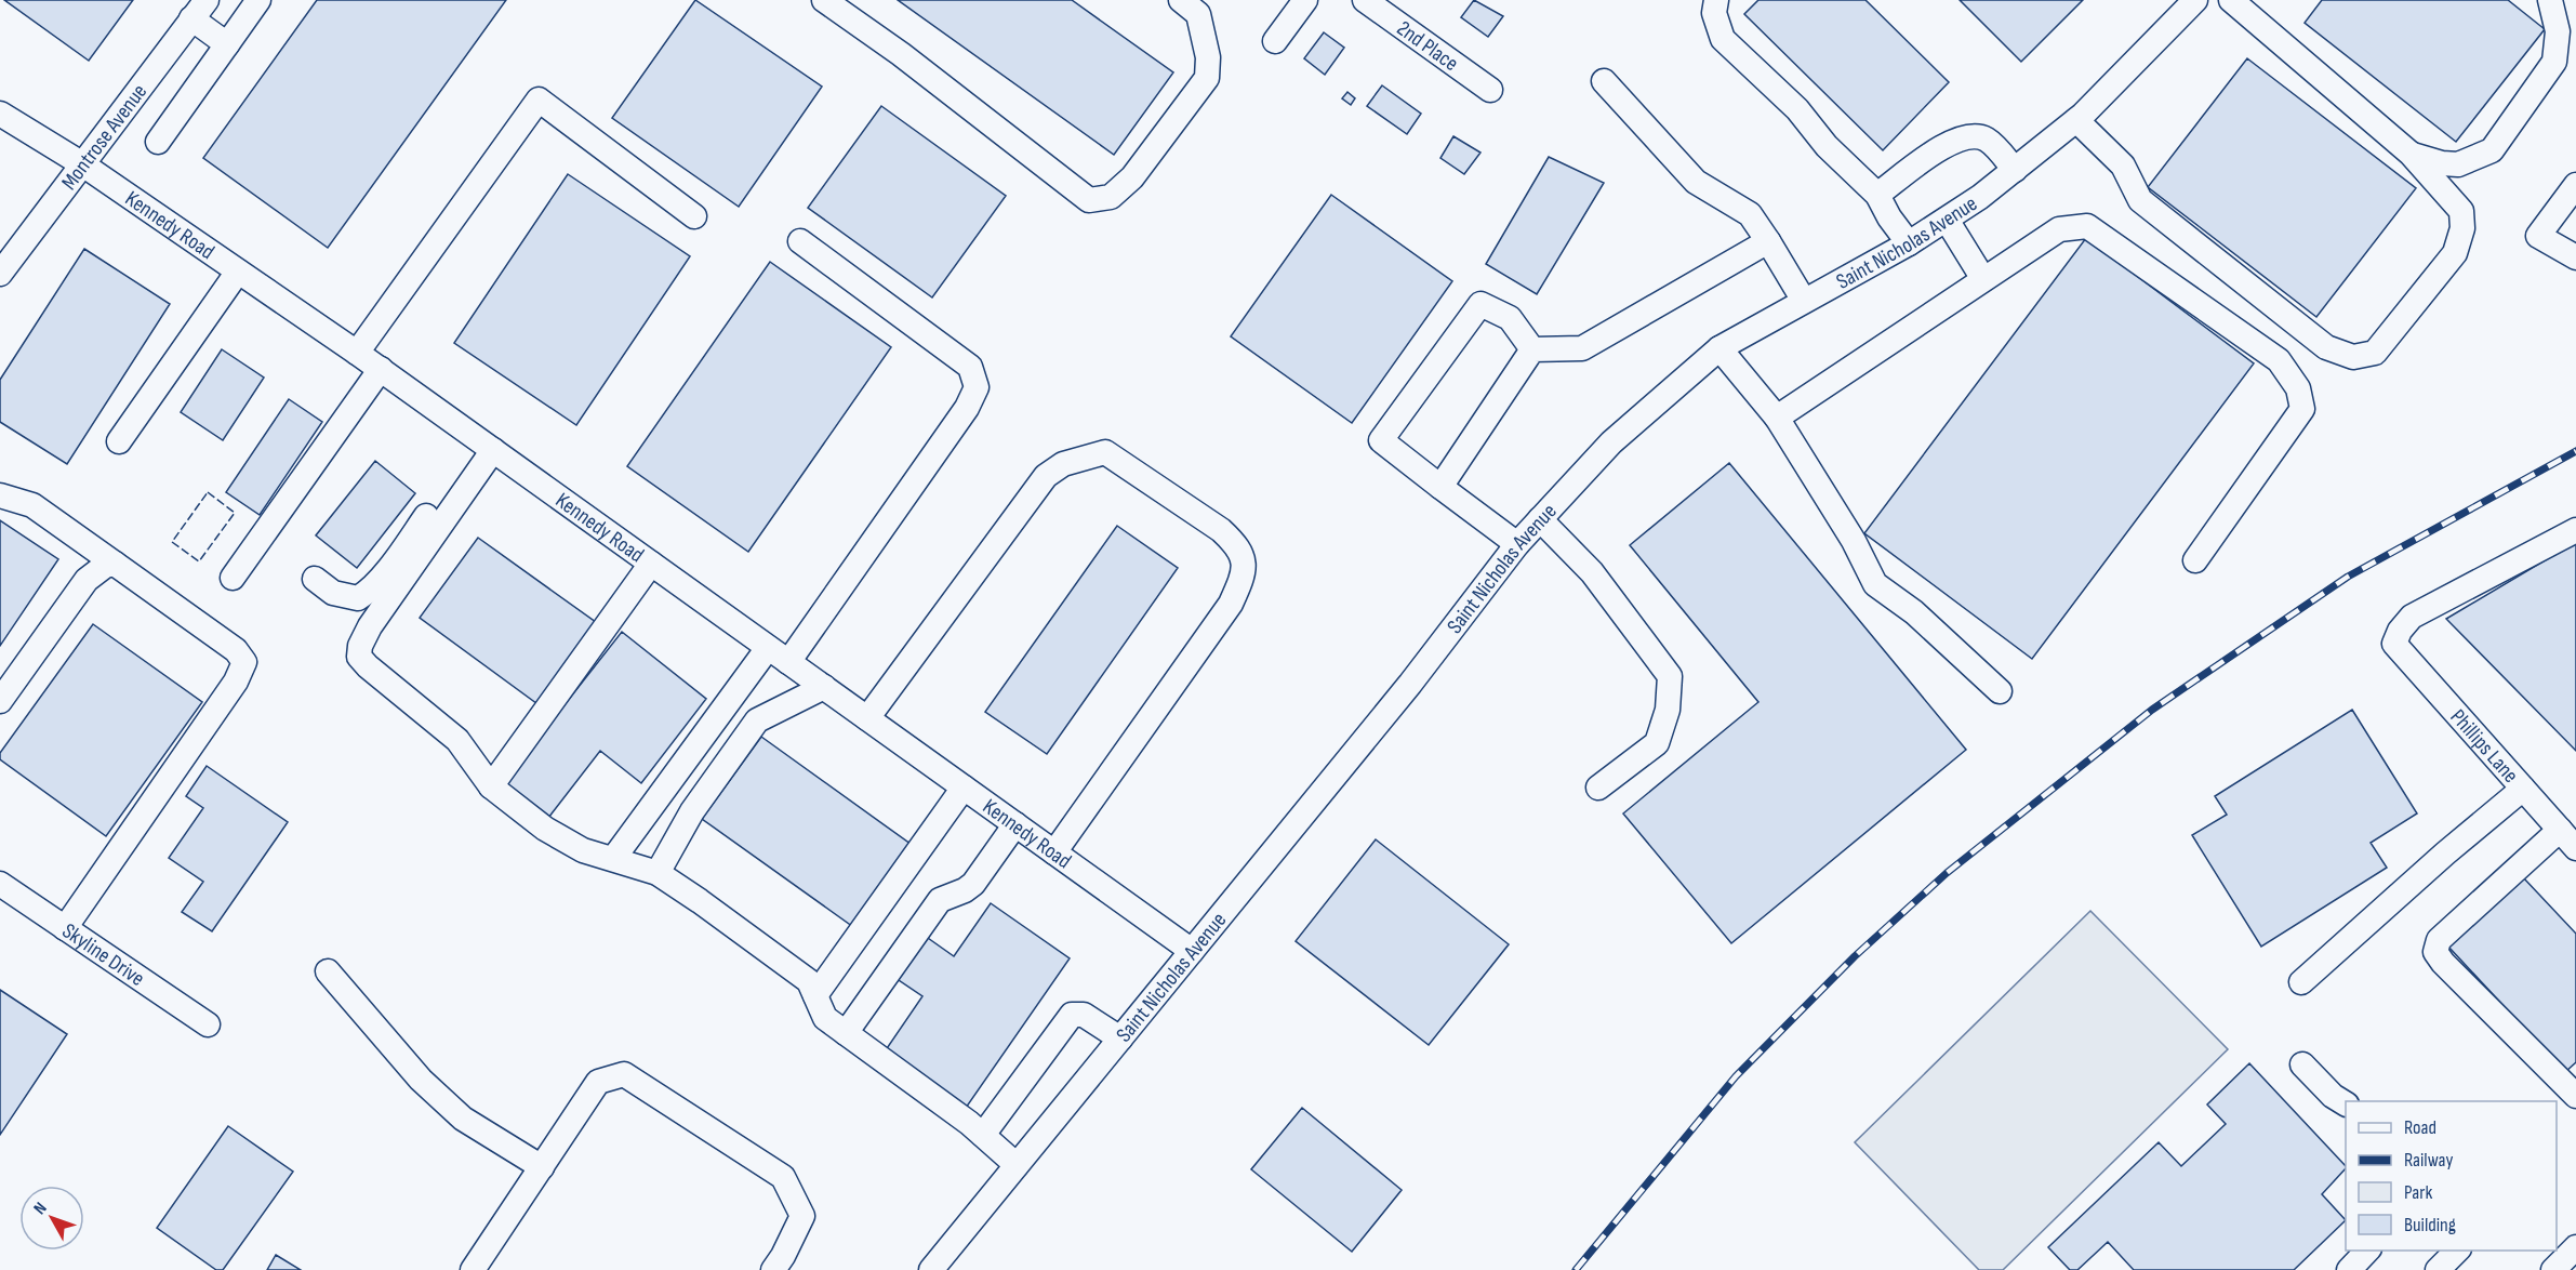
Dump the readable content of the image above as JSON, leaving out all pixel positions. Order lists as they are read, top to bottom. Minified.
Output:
{"streets":{"street":["2nd Place","Montrose Avenue","Kennedy Road","Saint Nicholas Avenue","Phillips Lane","Skyline Drive"]},"crossings":[["Montrose Avenue","Kennedy Road"],["Kennedy Road","Saint Nicholas Avenue"]],"legend":["Road","Railway","Park","Building"],"north":"top left"}
